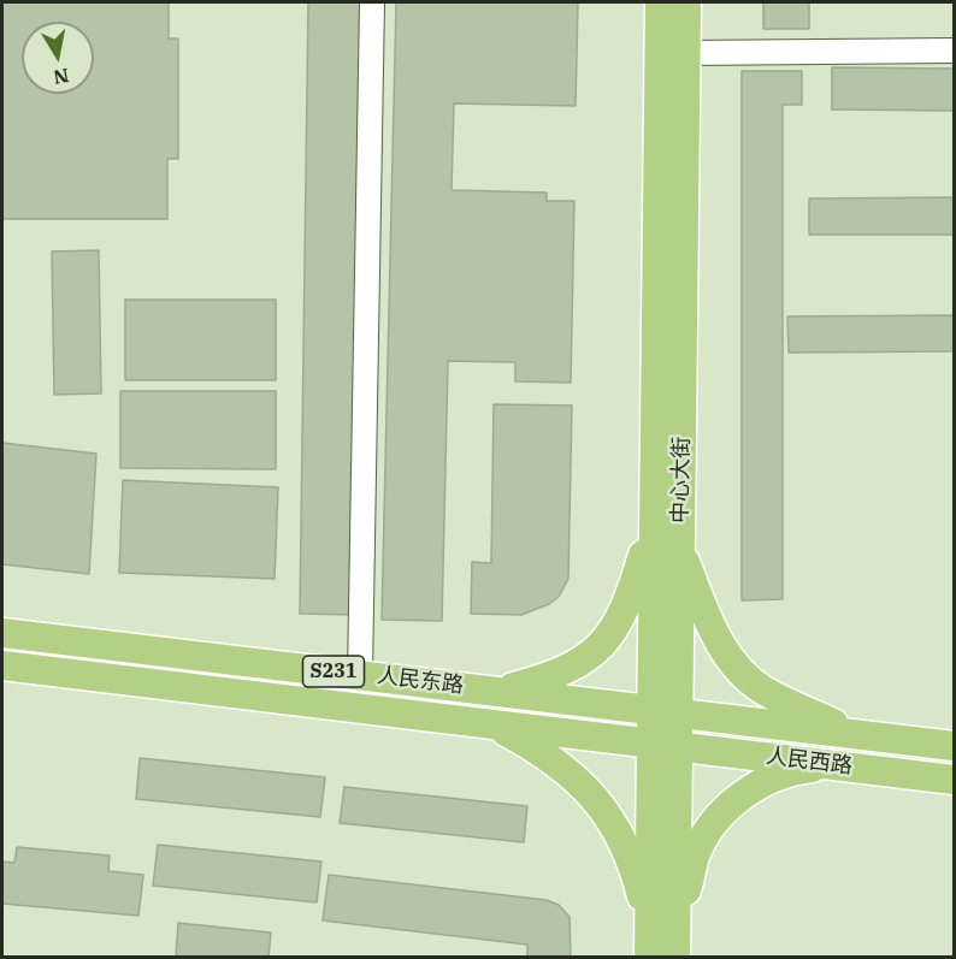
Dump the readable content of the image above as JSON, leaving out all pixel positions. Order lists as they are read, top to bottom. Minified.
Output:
{"streets":{"main road":["中心大街","S231","人民东路","人民西路"]},"crossings":[["中心大街","人民东路"],["中心大街","人民西路"],["人民东路","人民西路"]],"north":"bottom"}
